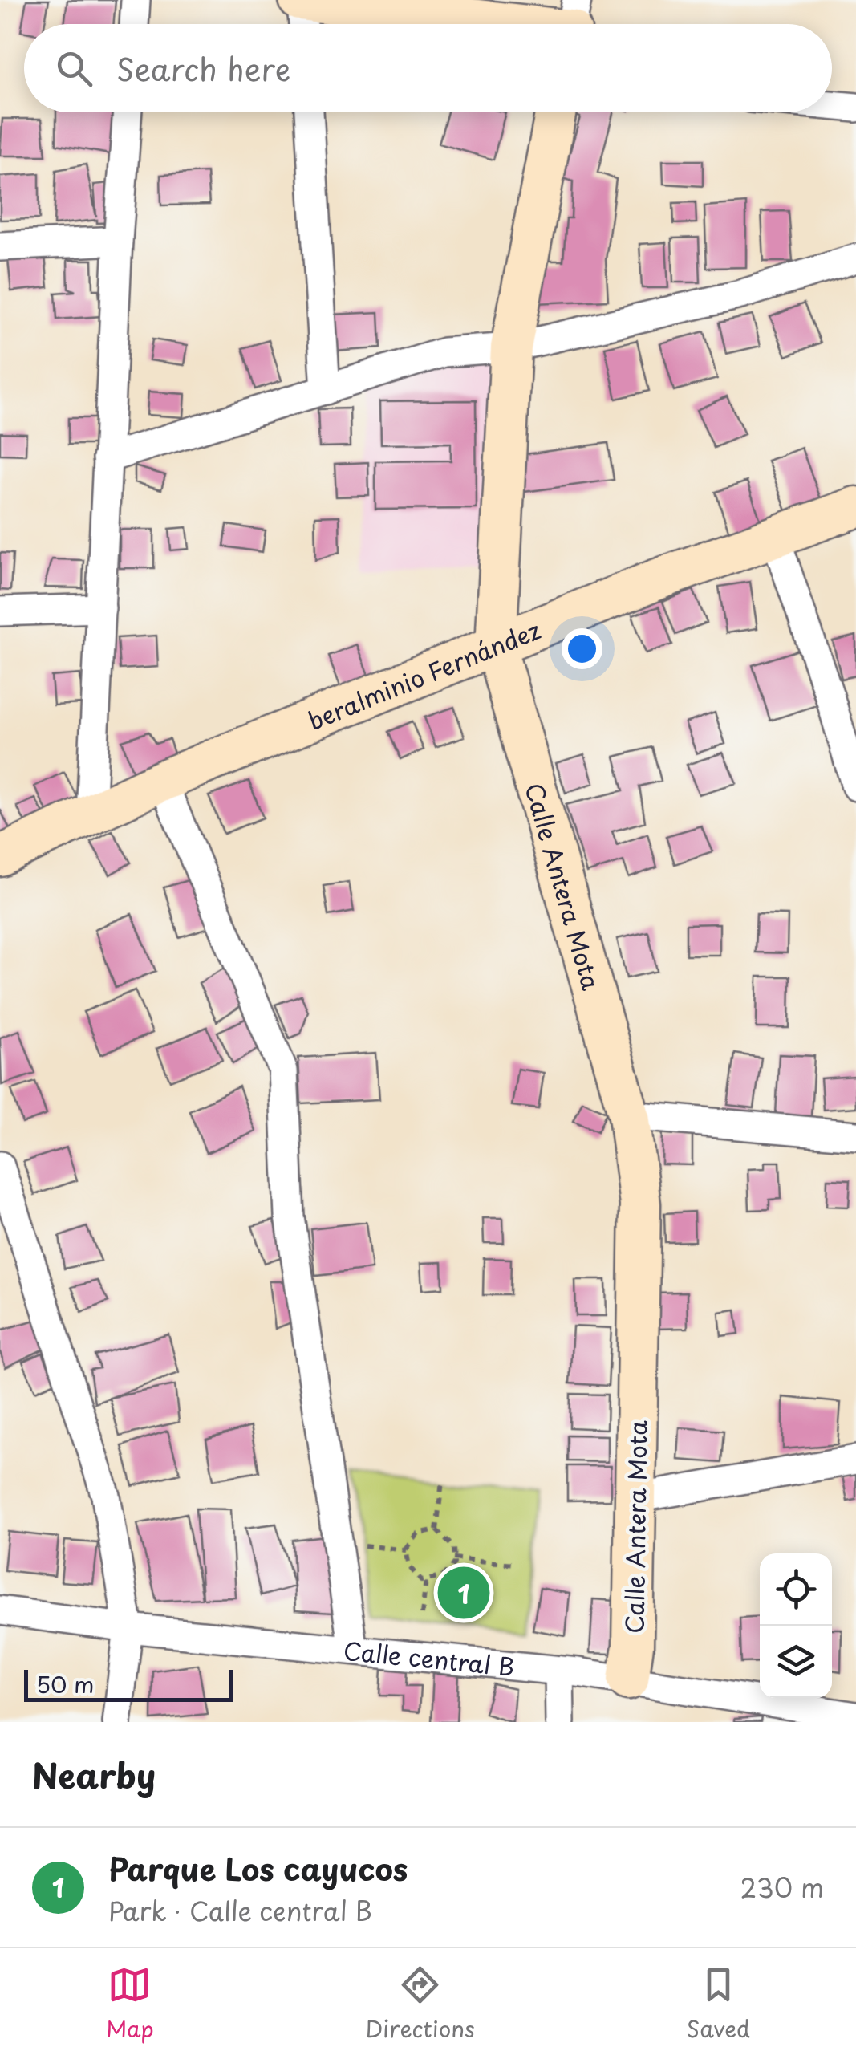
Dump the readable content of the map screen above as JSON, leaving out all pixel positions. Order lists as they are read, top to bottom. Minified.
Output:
{"streets":{"main road":["beralminio Fernández","Calle Antera Mota"],"street":["Calle central B"]},"crossings":[["beralminio Fernández","Calle Antera Mota"],["Calle Antera Mota","Calle central B"]],"scale_bar":"50 m","page":{"search":"Search here","pins":"1","scale":"50 m","heading":"Nearby","list":[{"mark":"1","name":"Parque Los cayucos","note":"Park · Calle central B","value":"230 m"}],"nav":["Map","Directions","Saved"]}}
